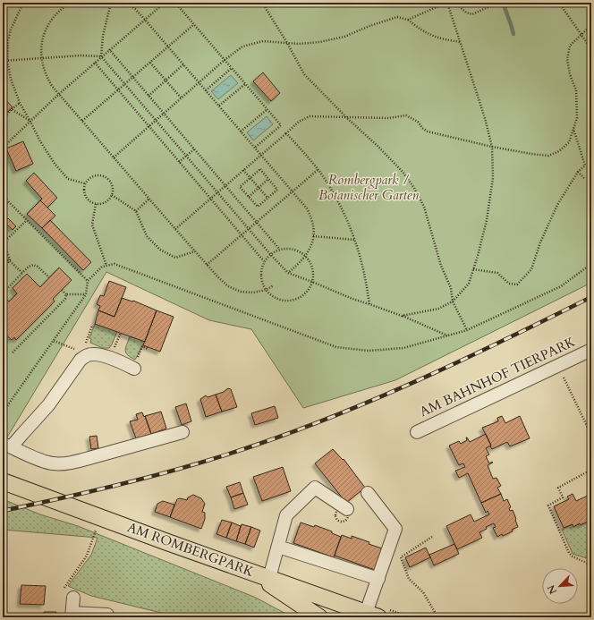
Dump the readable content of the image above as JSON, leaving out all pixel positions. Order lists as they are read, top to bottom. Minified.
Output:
{"streets":{"main road":["AM ROMBERGPARK"],"street":["AM BAHNHOF TIERPARK"]},"parks":["Rombergpark / Botanischer Garten"],"north":"bottom left"}
